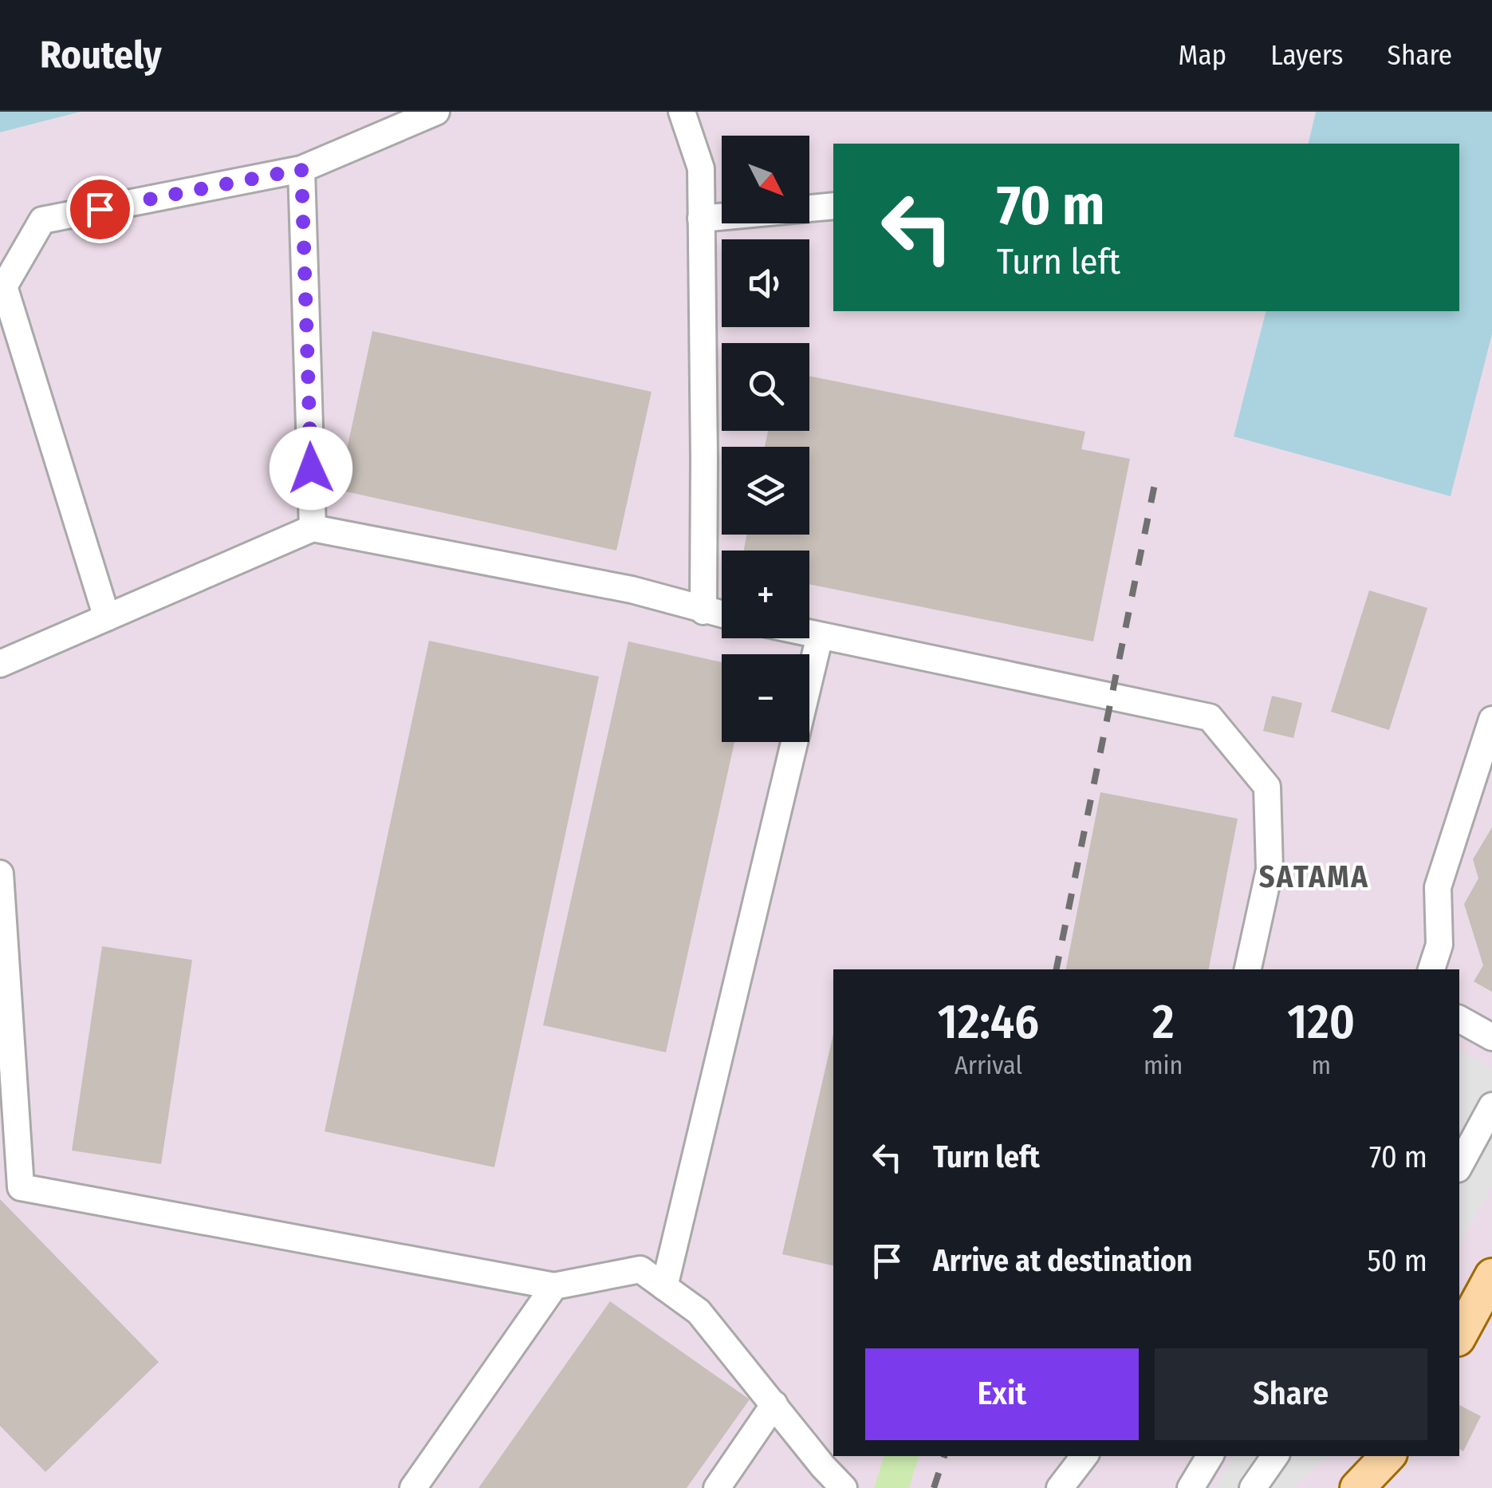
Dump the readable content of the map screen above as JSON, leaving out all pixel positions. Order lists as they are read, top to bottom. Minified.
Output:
{"districts":["SATAMA"],"north":"bottom right","page":{"header":"Routely","nav":["Map","Layers","Share"],"map_buttons":["+","−"],"turn":["70 m","Turn left"],"eta":["12:46","Arrival","2","min","120","m"],"list":[{"name":"Turn left","value":"70 m"},{"name":"Arrive at destination","value":"50 m"}],"buttons":["Exit","Share"]}}
